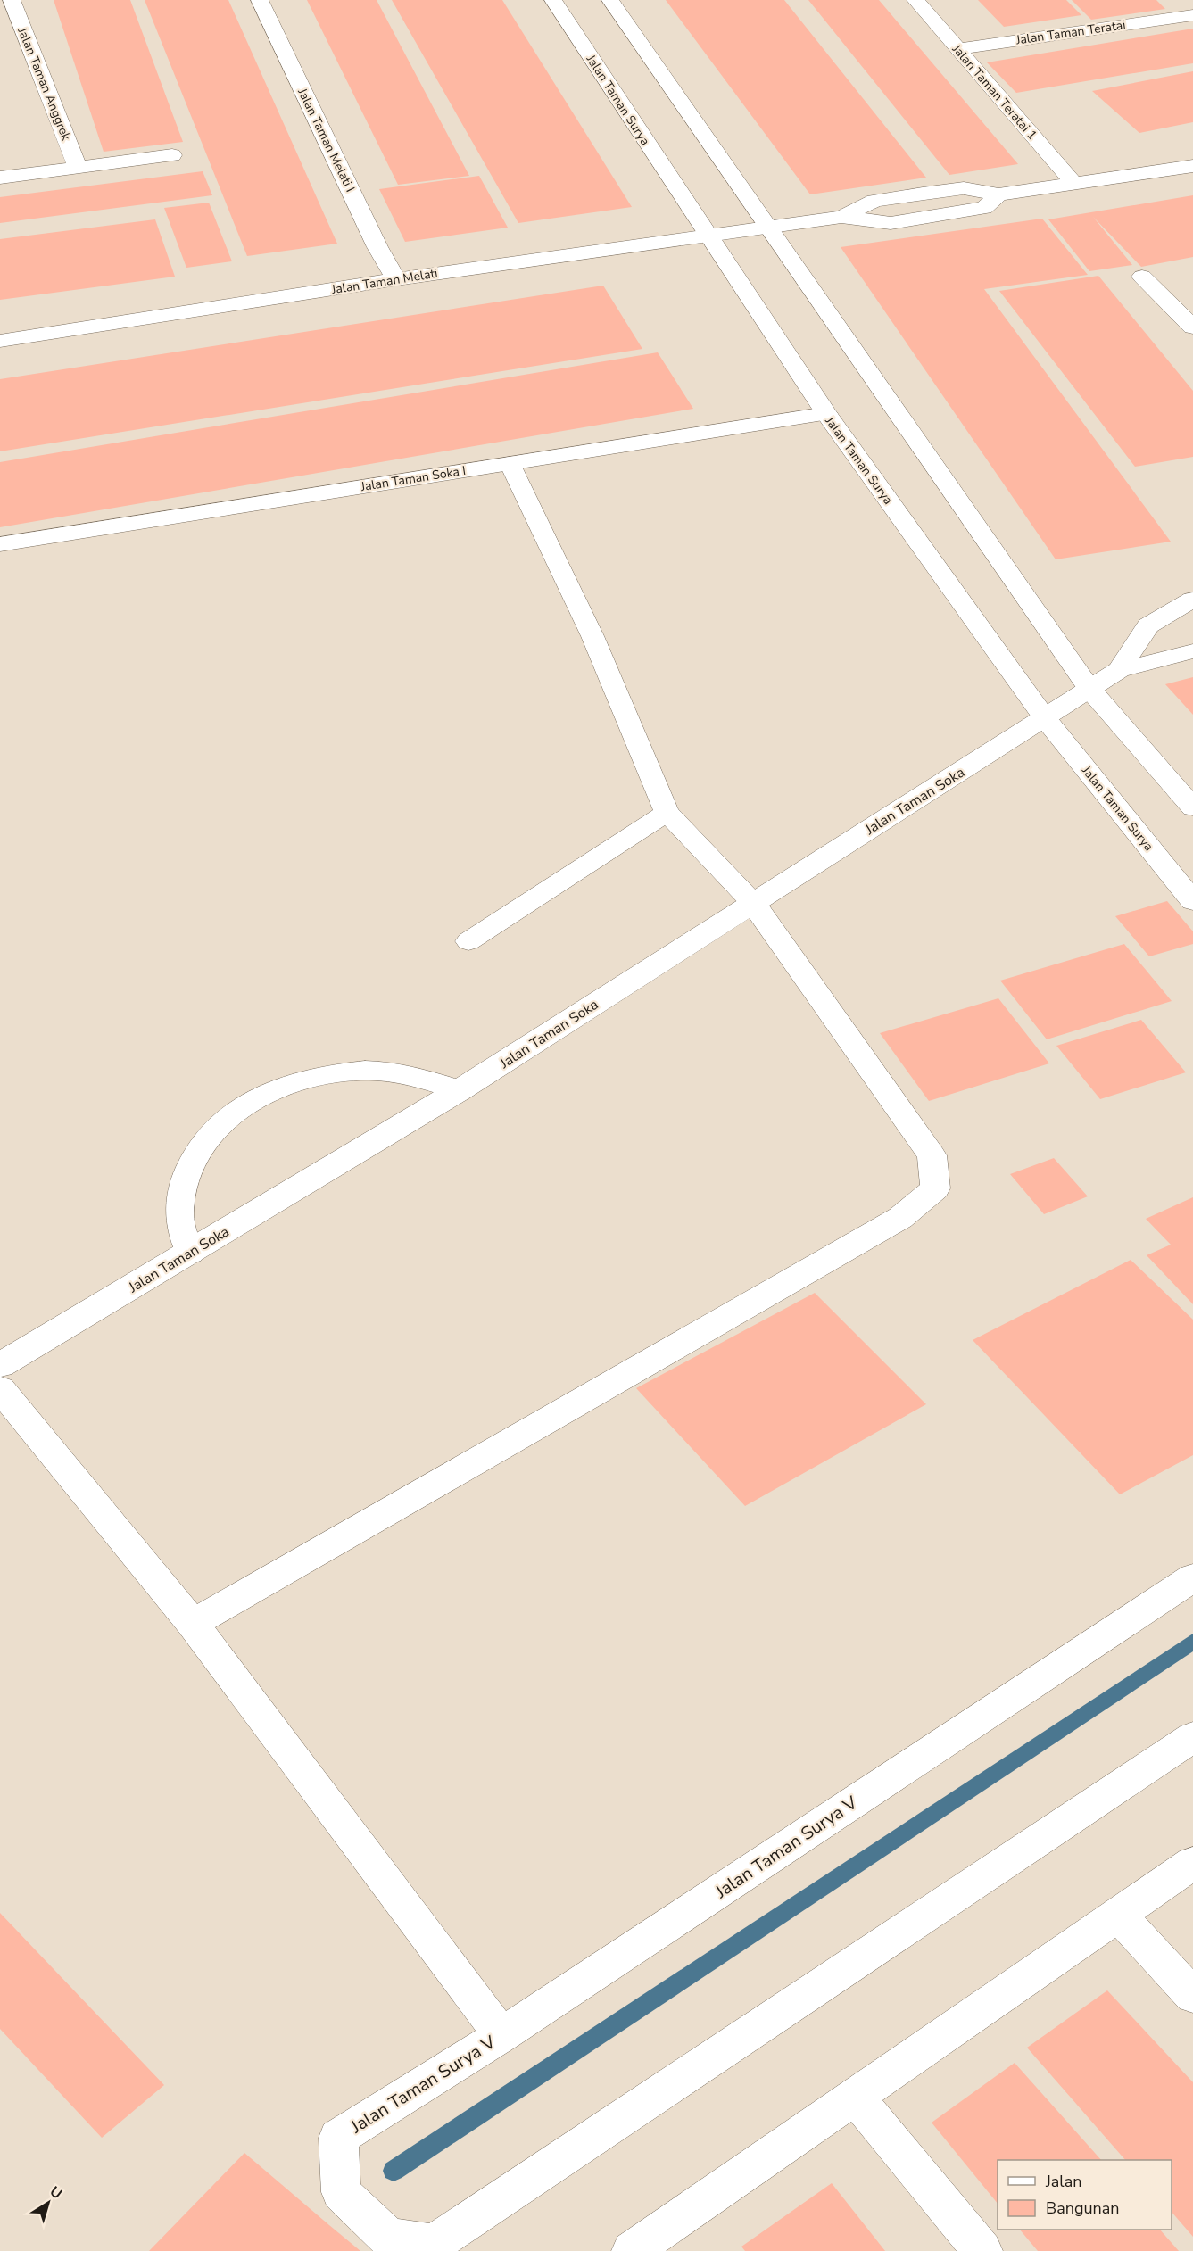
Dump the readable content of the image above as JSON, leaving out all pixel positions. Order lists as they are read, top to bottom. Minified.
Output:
{"streets":{"street":["Jalan Taman Teratai","Jalan Taman Anggrek","Jalan Taman Teratai 1","Jalan Taman Surya","Jalan Taman Melati I","Jalan Taman Melati","Jalan Taman Soka I","Jalan Taman Soka","Jalan Taman Surya V"]},"crossings":[["Jalan Taman Teratai","Jalan Taman Teratai 1"],["Jalan Taman Surya","Jalan Taman Melati"],["Jalan Taman Surya","Jalan Taman Soka I"],["Jalan Taman Surya","Jalan Taman Soka"],["Jalan Taman Melati I","Jalan Taman Melati"]],"legend":["Jalan","Bangunan"],"north":"top right"}
